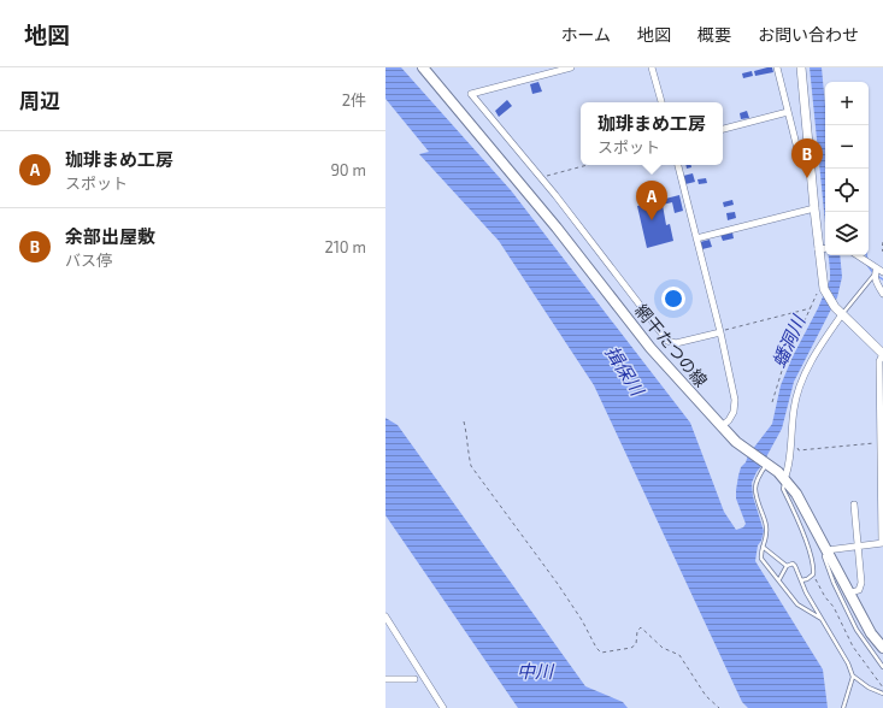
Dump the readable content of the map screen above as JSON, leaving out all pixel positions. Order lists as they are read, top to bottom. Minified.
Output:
{"streets":{"main road":["網干たつの線"]},"water":["蟠洞川","揖保川","中川"],"page":{"header":"地図","nav":["ホーム","地図","概要","お問い合わせ"],"heading":["周辺","2件"],"map_buttons":["+","−"],"popup":["珈琲まめ工房","スポット"],"list":[{"mark":"A","name":"珈琲まめ工房","note":"スポット","value":"90 m"},{"mark":"B","name":"余部出屋敷","note":"バス停","value":"210 m"}],"pins":["B","A"]}}
